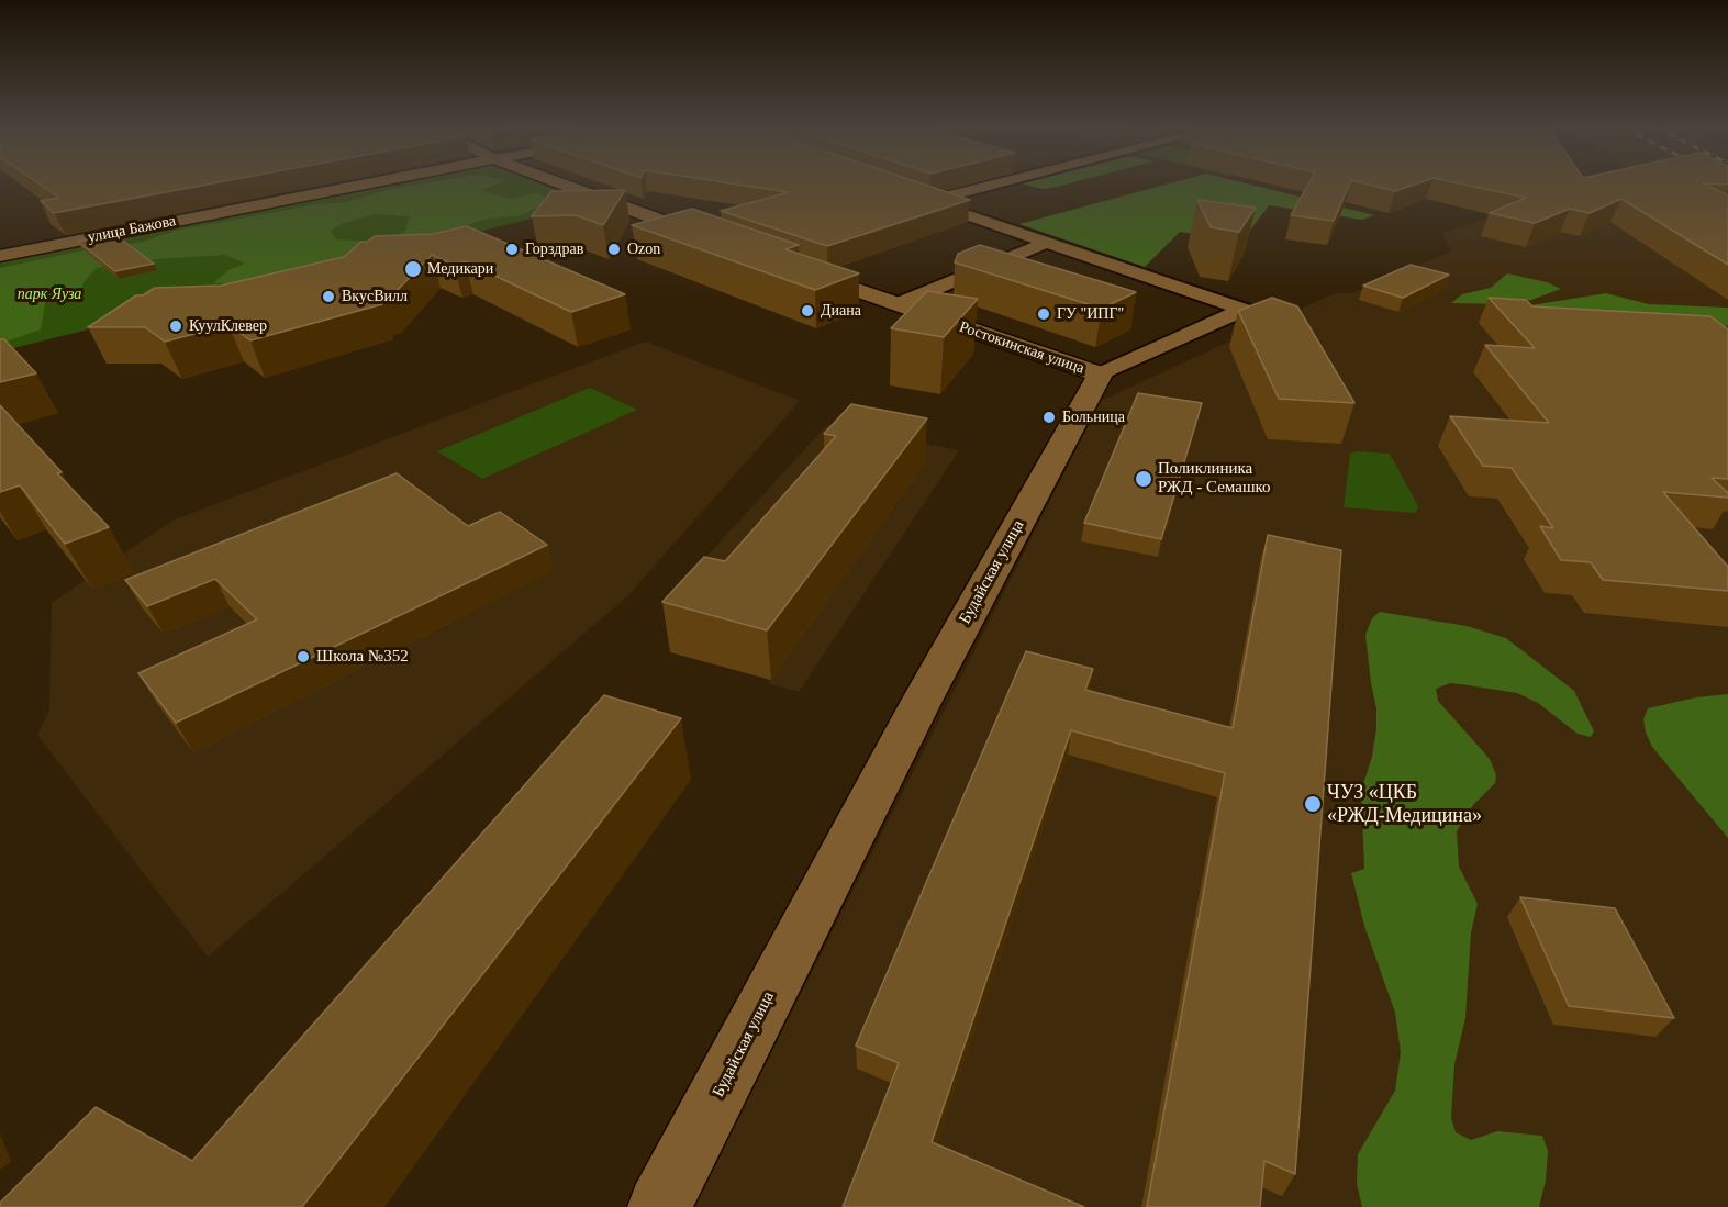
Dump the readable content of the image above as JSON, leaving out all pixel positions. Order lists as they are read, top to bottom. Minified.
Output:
{"streets":{"street":["улица Бажова","Ростокинская улица","Будайская улица"]},"crossings":[["Ростокинская улица","Будайская улица"]],"parks":["парк Яуза"],"places":["Горздрав","Ozon","Медикари","ВкусВилл","Диана","ГУ \"ИПГ\"","КуулКлевер","Больница","Поликлиника РЖД - Семашко","Школа №352","ЧУЗ «ЦКБ «РЖД-Медицина»"]}
